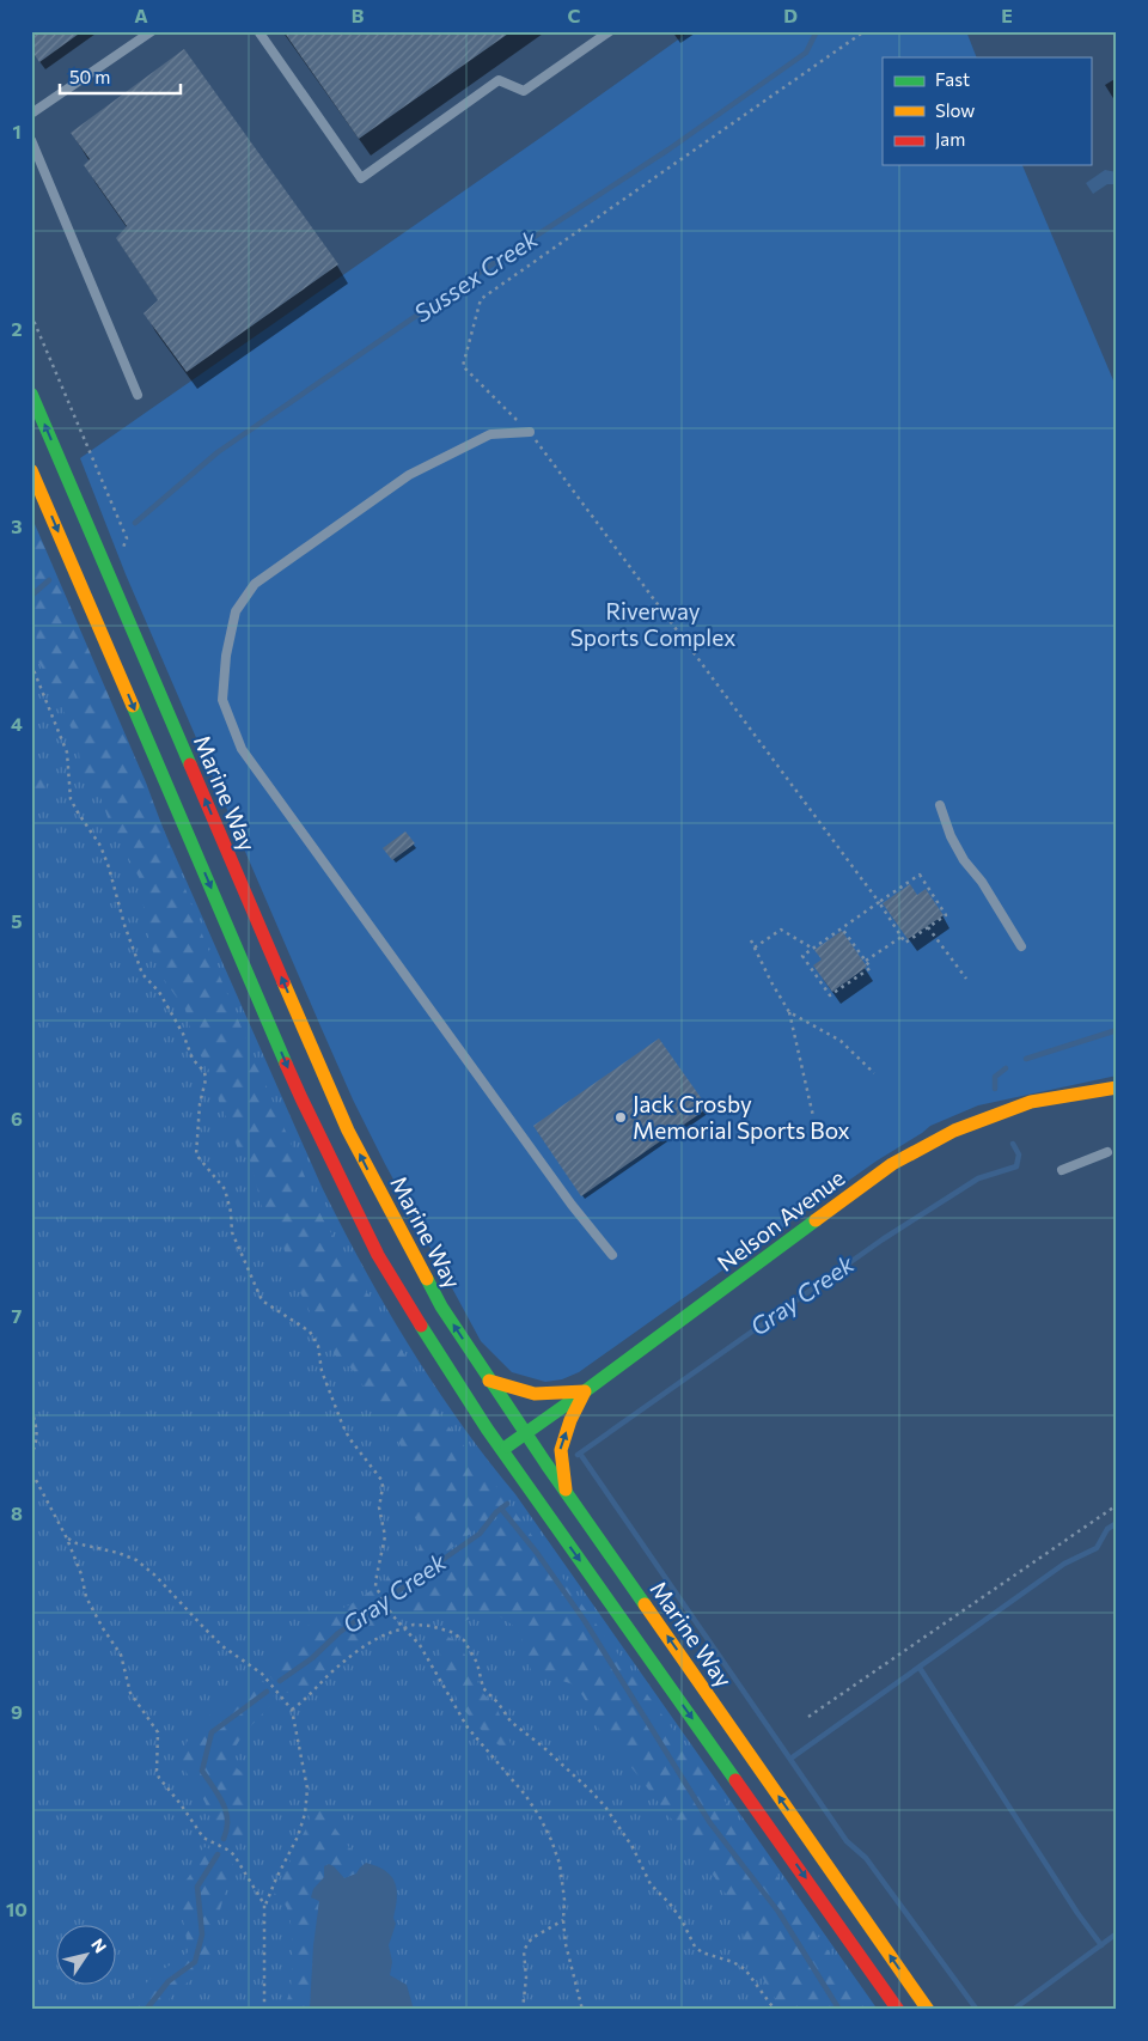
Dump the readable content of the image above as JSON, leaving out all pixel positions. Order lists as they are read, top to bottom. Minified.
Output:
{"streets":{"main road":["Marine Way","Nelson Avenue"]},"crossings":[["Marine Way","Nelson Avenue"]],"water":["Sussex Creek","Gray Creek"],"parks":["Riverway Sports Complex"],"places":["Jack Crosby Memorial Sports Box"],"legend":["Fast","Slow","Jam"],"scale_bar":"50 m","north":"top right","grid":{"columns":["A","B","C","D","E"],"rows":["1","2","3","4","5","6","7","8","9","10"]}}
